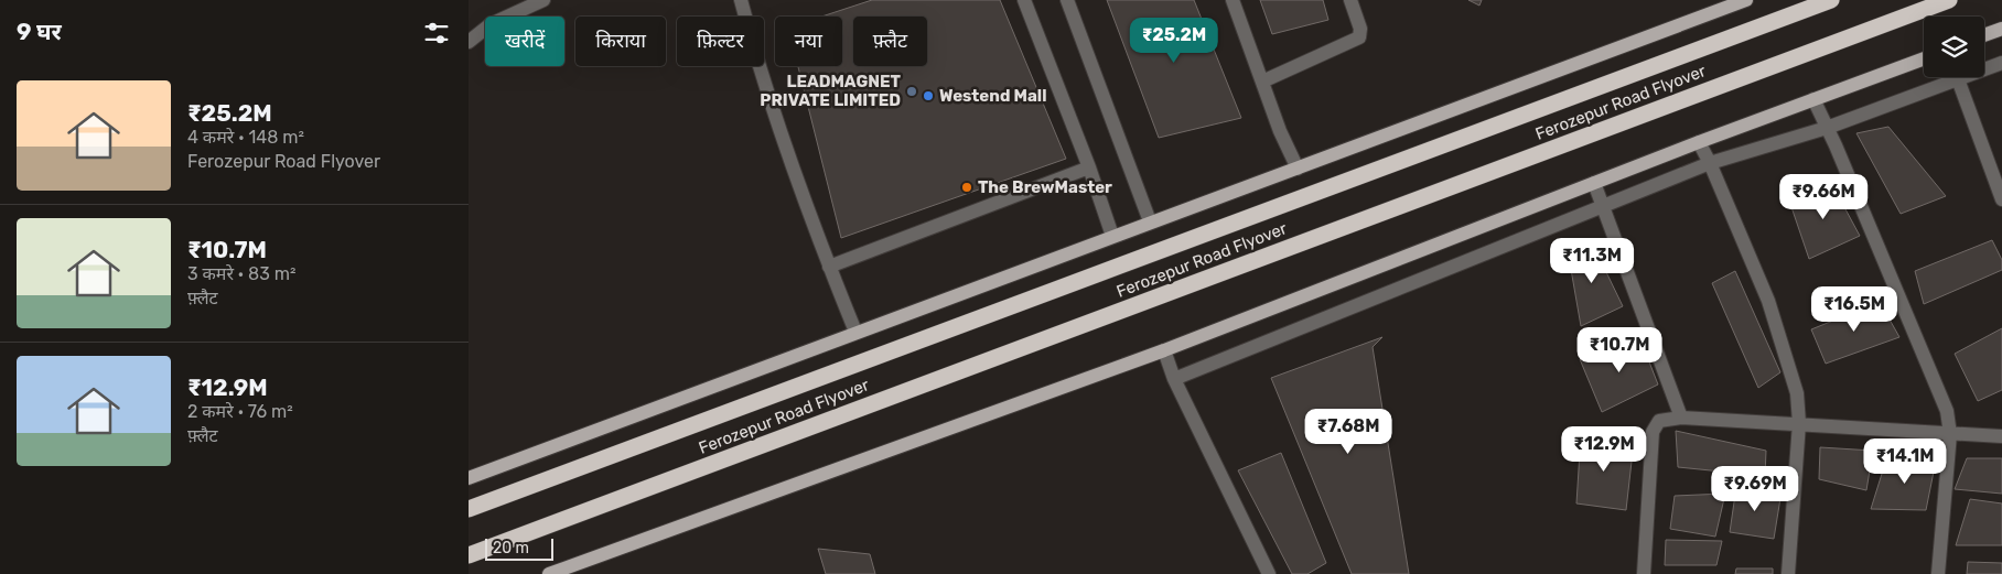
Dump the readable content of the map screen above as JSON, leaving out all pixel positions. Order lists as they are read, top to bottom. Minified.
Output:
{"streets":{"highway":["Ferozepur Road Flyover"]},"places":["LEADMAGNET PRIVATE LIMITED","Westend Mall","The BrewMaster"],"scale_bar":"20 m","page":{"heading":"9 घर","chip":["खरीदें","किराया","फ़िल्टर","नया","फ़्लैट"],"price":["₹25.2M","₹9.66M","₹11.3M","₹16.5M","₹10.7M","₹7.68M","₹12.9M","₹14.1M","₹9.69M"],"list":[{"name":"₹25.2M","note":"4 कमरे · 148 m² · Ferozepur Road Flyover"},{"name":"₹10.7M","note":"3 कमरे · 83 m² · फ़्लैट"},{"name":"₹12.9M","note":"2 कमरे · 76 m² · फ़्लैट"}],"scale":"20 m"}}
